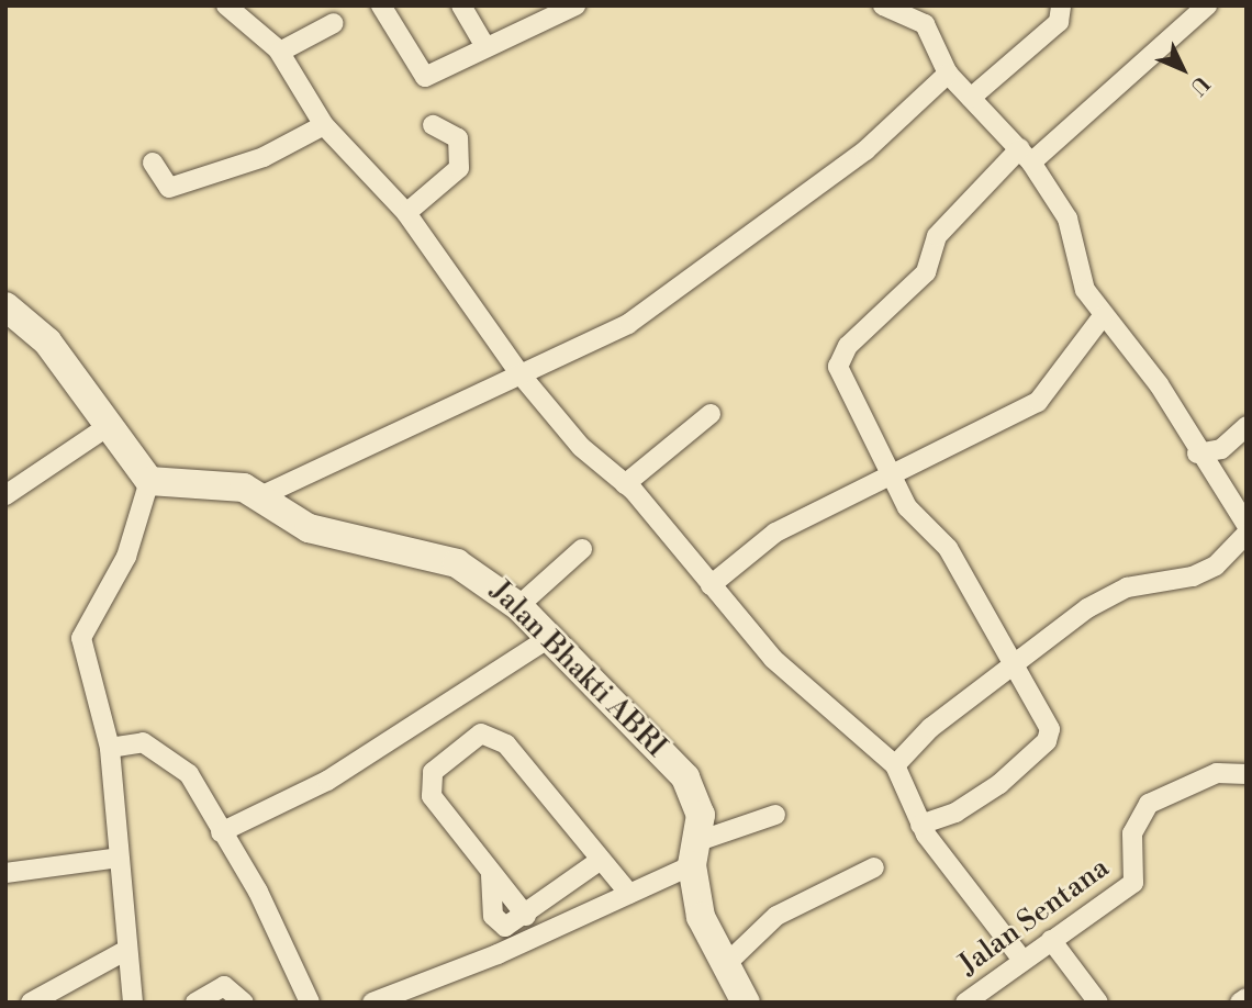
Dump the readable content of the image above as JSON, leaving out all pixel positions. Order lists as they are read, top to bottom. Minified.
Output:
{"streets":{"street":["Jalan Bhakti ABRI","Jalan Sentana"]},"north":"bottom right"}
